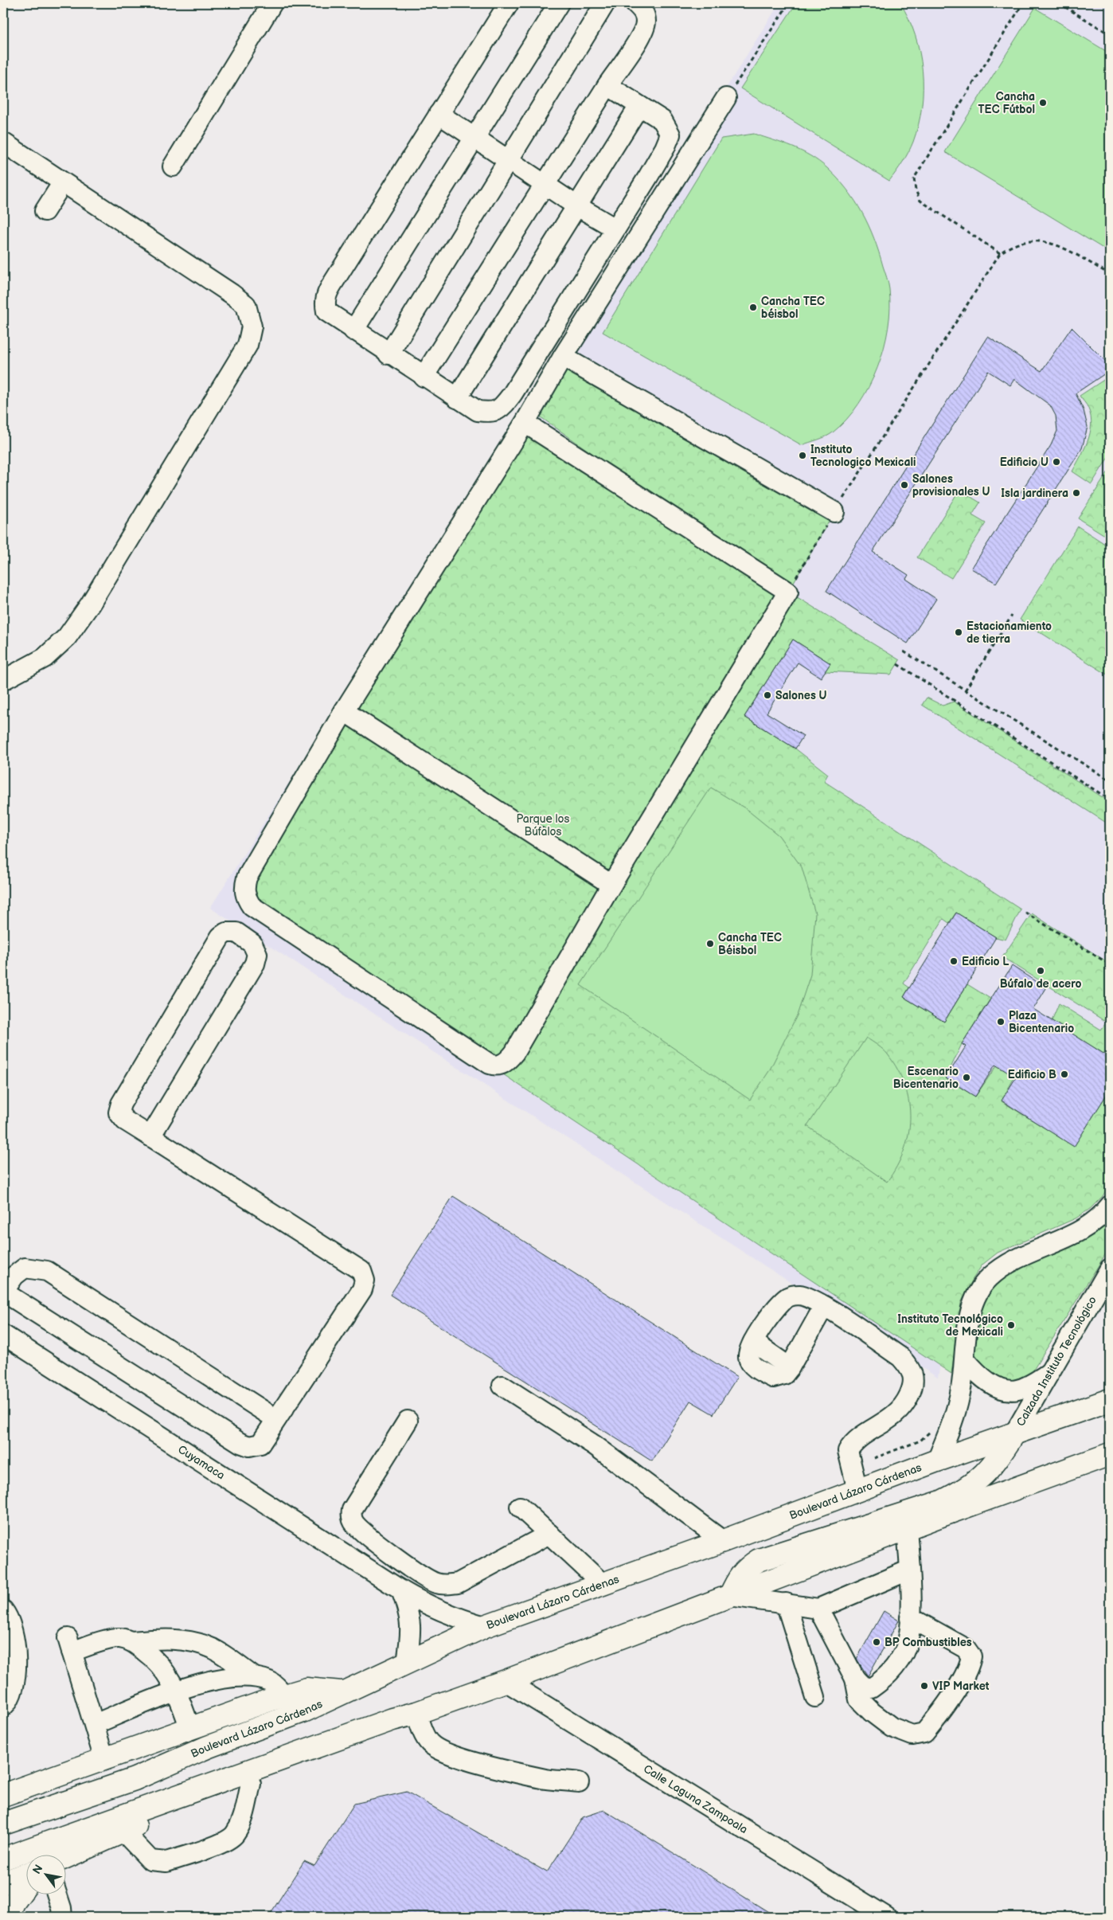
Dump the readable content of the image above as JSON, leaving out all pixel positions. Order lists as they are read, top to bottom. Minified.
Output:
{"streets":{"main road":["Boulevard Lázaro Cárdenas"],"street":["Calzada Instituto Tecnológico","Cuyamaca","Calle Laguna Zampoala"]},"crossings":[["Calzada Instituto Tecnológico","Boulevard Lázaro Cárdenas"],["Cuyamaca","Boulevard Lázaro Cárdenas"]],"parks":["Parque los Búfalos"],"places":["Cancha TEC Fútbol","Cancha TEC béisbol","Instituto Tecnologico Mexicali","Edificio U","Salones provisionales U","Isla jardinera","Estacionamiento de tierra","Salones U","Cancha TEC Béisbol","Edificio L","Búfalo de acero","Plaza Bicentenario","Edificio B","Escenario Bicentenario","Instituto Tecnológico de Mexicali","BP Combustibles","VIP Market"],"north":"top left"}
